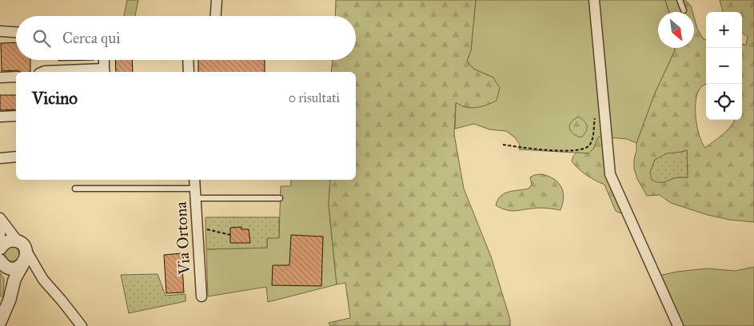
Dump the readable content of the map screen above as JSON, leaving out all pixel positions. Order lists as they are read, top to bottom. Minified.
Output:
{"streets":{"street":["Via Ortona"]},"north":"bottom right","page":{"map_buttons":["+","−"],"search":"Cerca qui","heading":["Vicino","0 risultati"]}}
